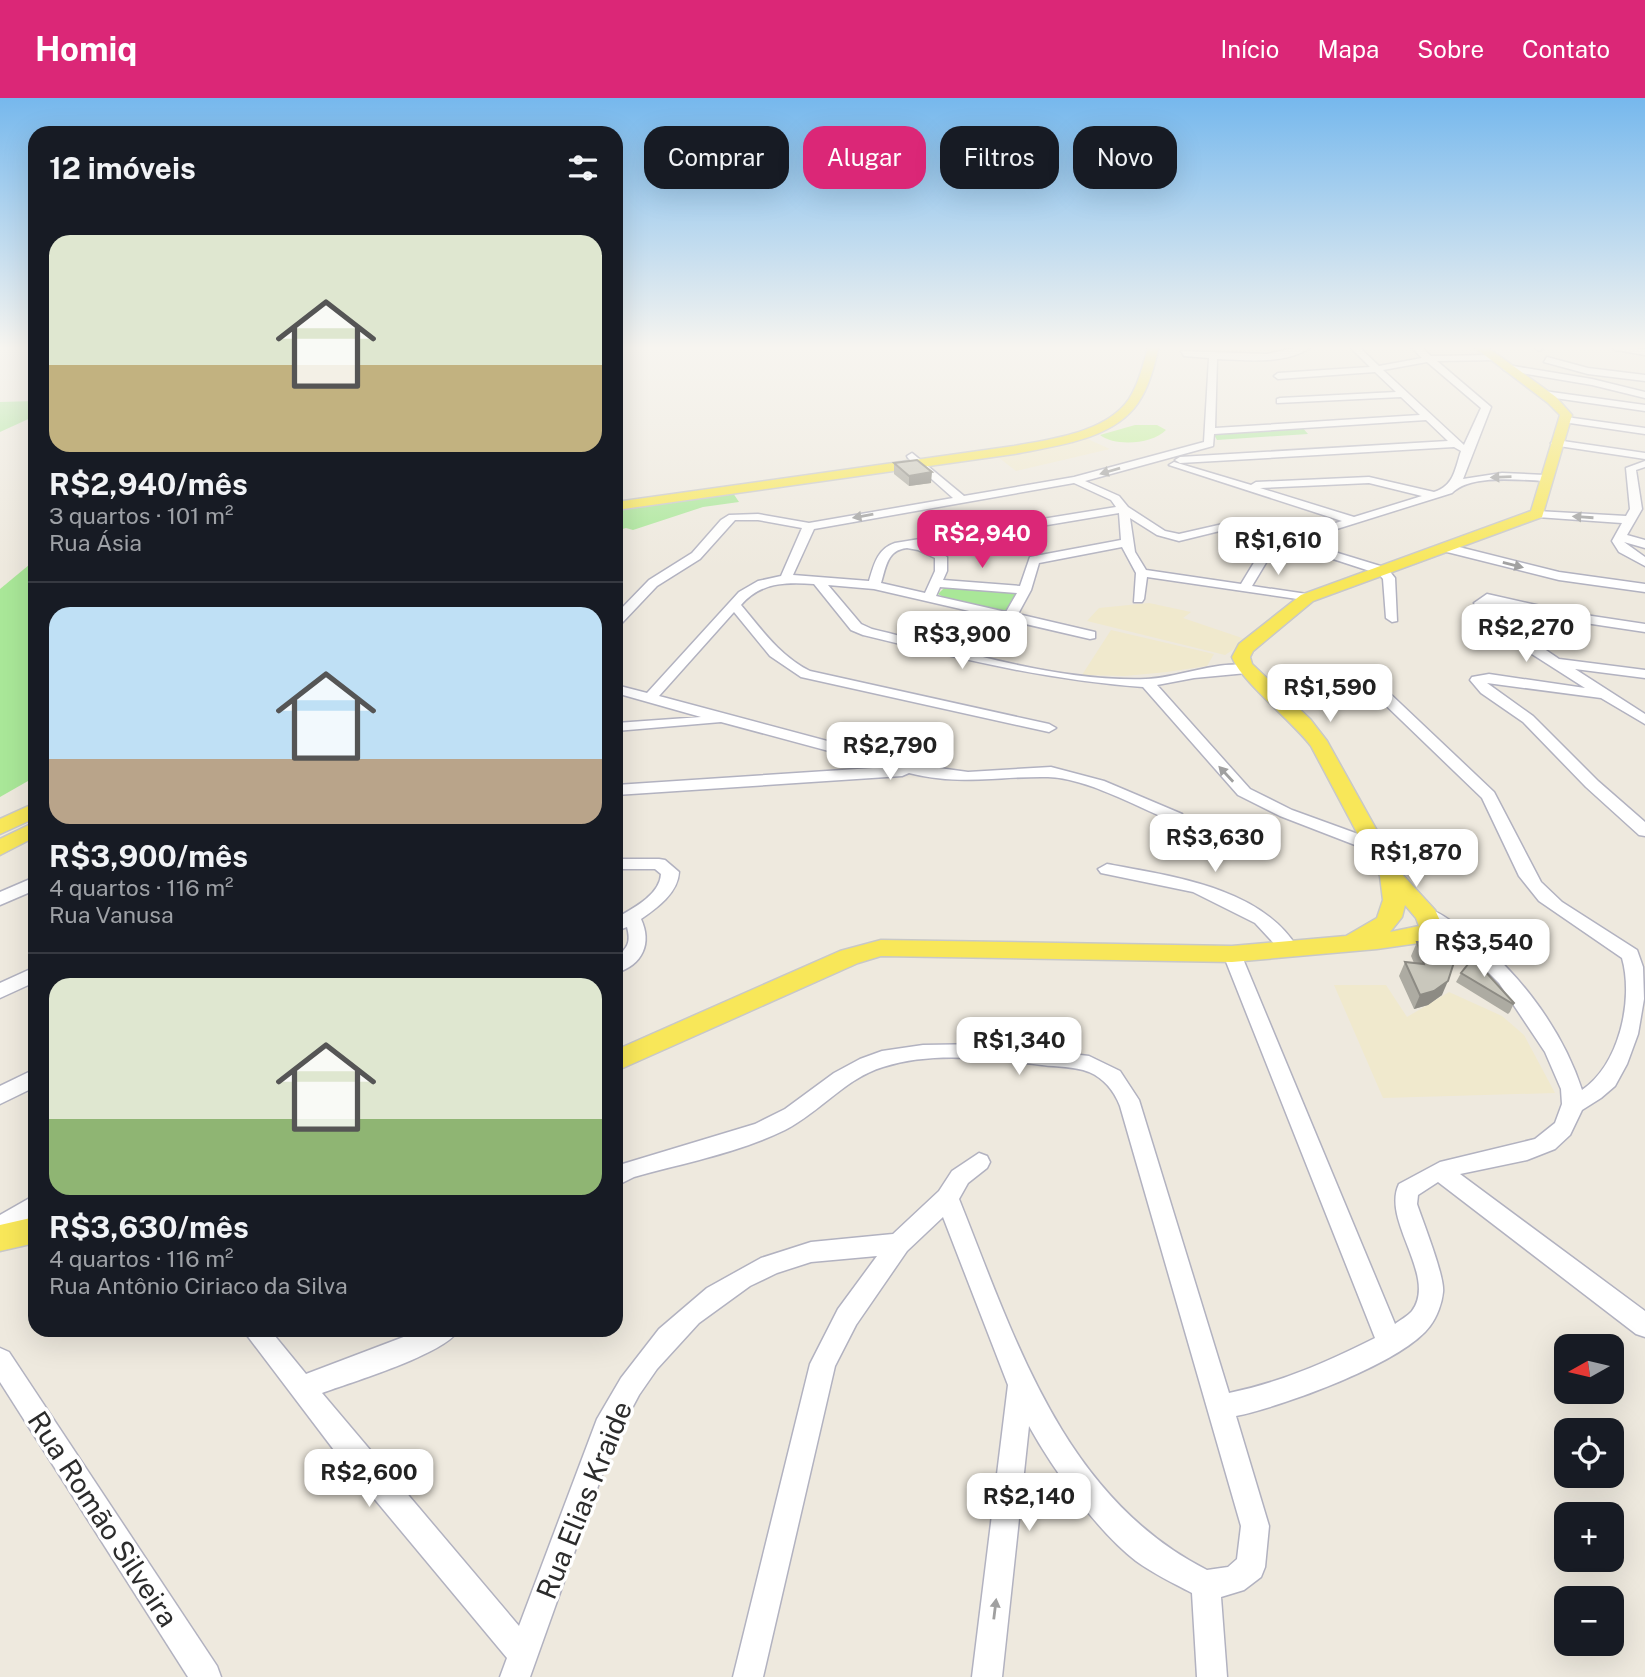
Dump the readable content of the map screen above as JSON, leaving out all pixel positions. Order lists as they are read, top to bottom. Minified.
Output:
{"streets":{"street":["Rua Elias Kraide","Rua Romão Silveira"]},"north":"left","page":{"header":"Homiq","nav":["Início","Mapa","Sobre","Contato"],"chip":["Comprar","Alugar","Filtros","Novo"],"heading":"12 imóveis","list":[{"name":"R$2,940/mês","note":"3 quartos · 101 m² · Rua Ásia"},{"name":"R$3,900/mês","note":"4 quartos · 116 m² · Rua Vanusa"},{"name":"R$3,630/mês","note":"4 quartos · 116 m² · Rua Antônio Ciriaco da Silva"}],"price":["R$2,940","R$1,610","R$2,270","R$3,900","R$1,590","R$2,790","R$3,630","R$1,870","R$3,540","R$1,340","R$2,600","R$2,140"],"map_buttons":["+","−"]}}
